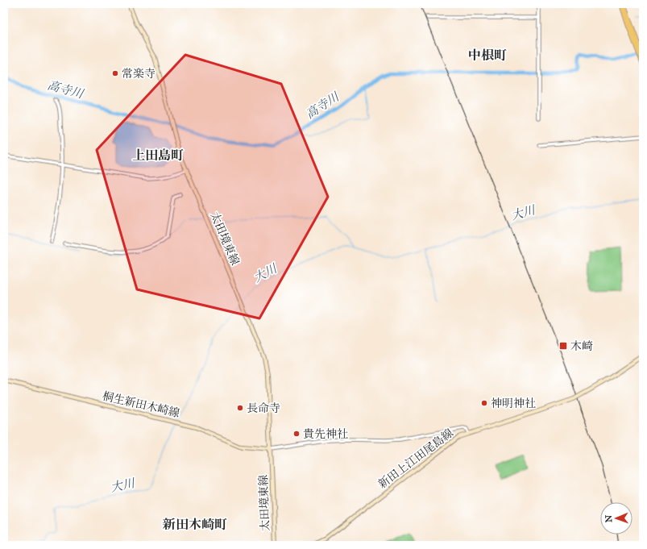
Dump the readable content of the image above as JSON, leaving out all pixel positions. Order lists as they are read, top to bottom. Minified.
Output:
{"streets":{"main road":["太田境東線","桐生新田木崎線","新田上江田尾島線"]},"crossings":[["太田境東線","桐生新田木崎線"]],"districts":["中根町","上田島町","新田木崎町"],"water":["高寺川","大川"],"places":{"other":["常楽寺","神明神社","長命寺","貴先神社"],"transit":["木崎"]},"north":"left"}
